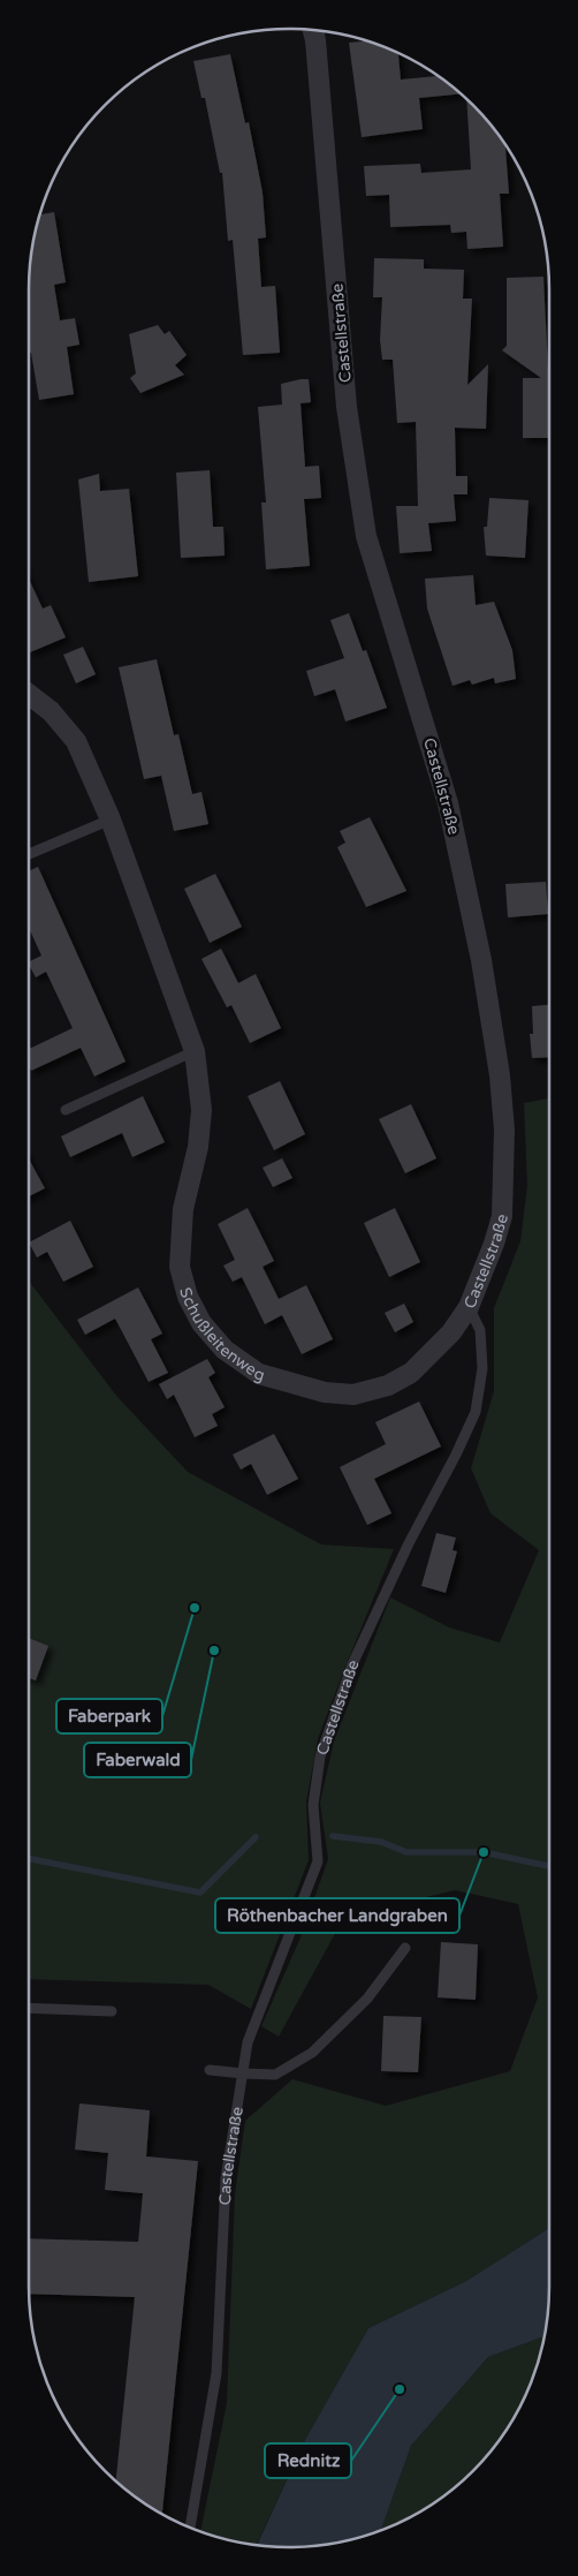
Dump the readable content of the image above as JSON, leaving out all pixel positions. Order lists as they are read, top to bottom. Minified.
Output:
{"streets":{"street":["Castellstraße","Schußleitenweg"]},"crossings":[["Castellstraße","Schußleitenweg"]],"places":["Faberpark","Faberwald","Röthenbacher Landgraben","Rednitz"]}
